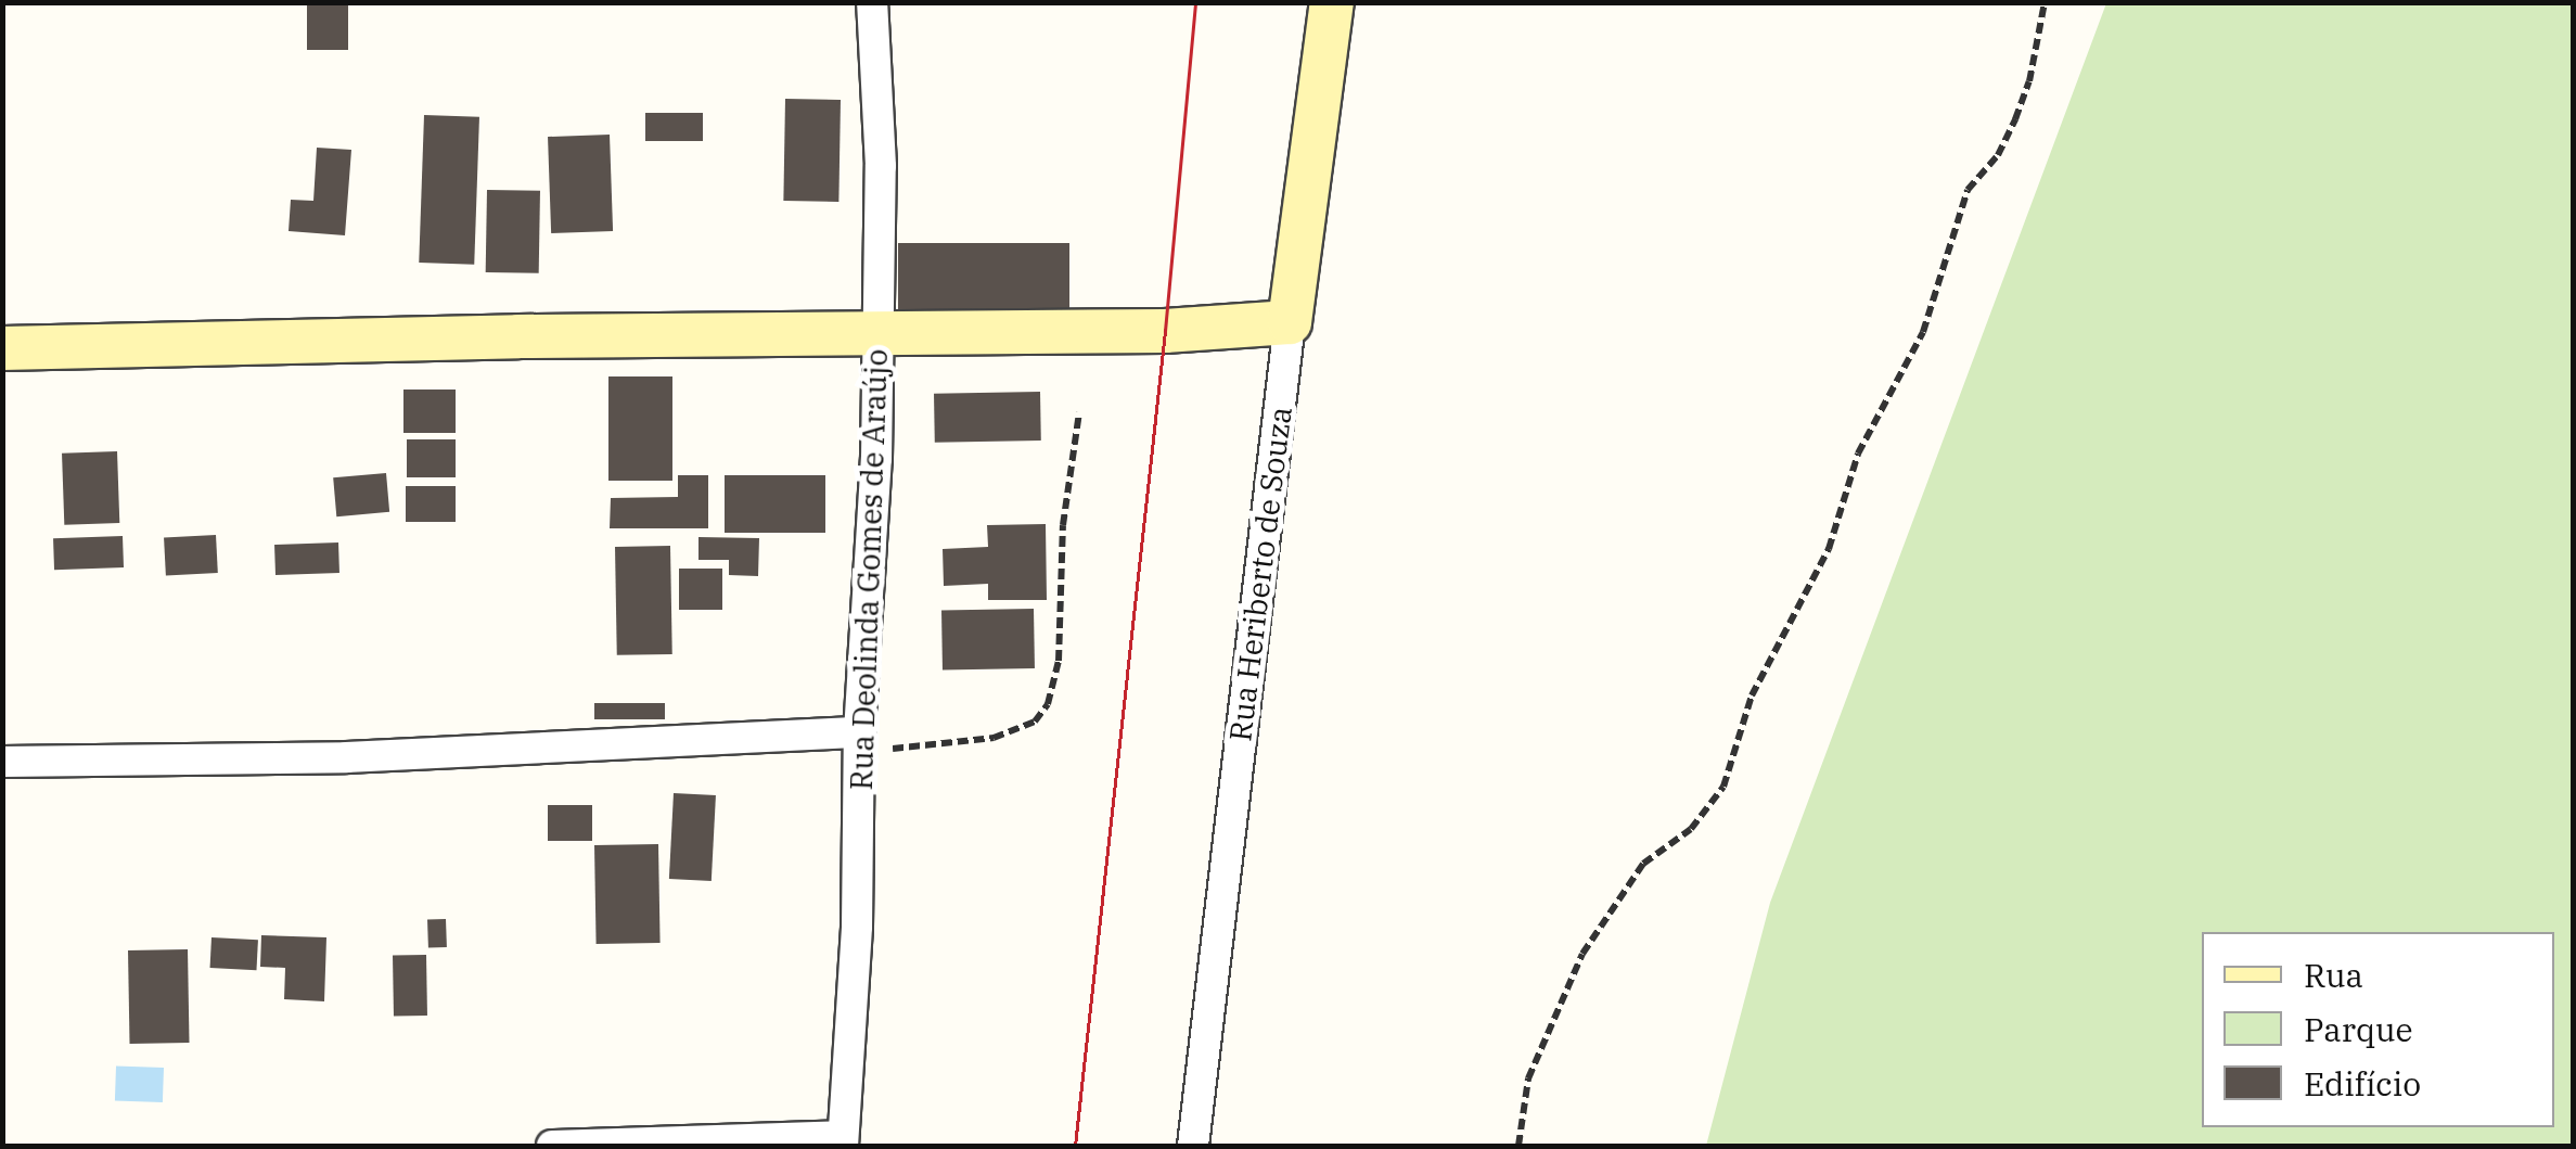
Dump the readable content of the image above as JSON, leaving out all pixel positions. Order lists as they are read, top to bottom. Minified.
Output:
{"streets":{"street":["Rua Deolinda Gomes de Araújo","Rua Heriberto de Souza"]},"legend":["Rua","Parque","Edifício"]}
